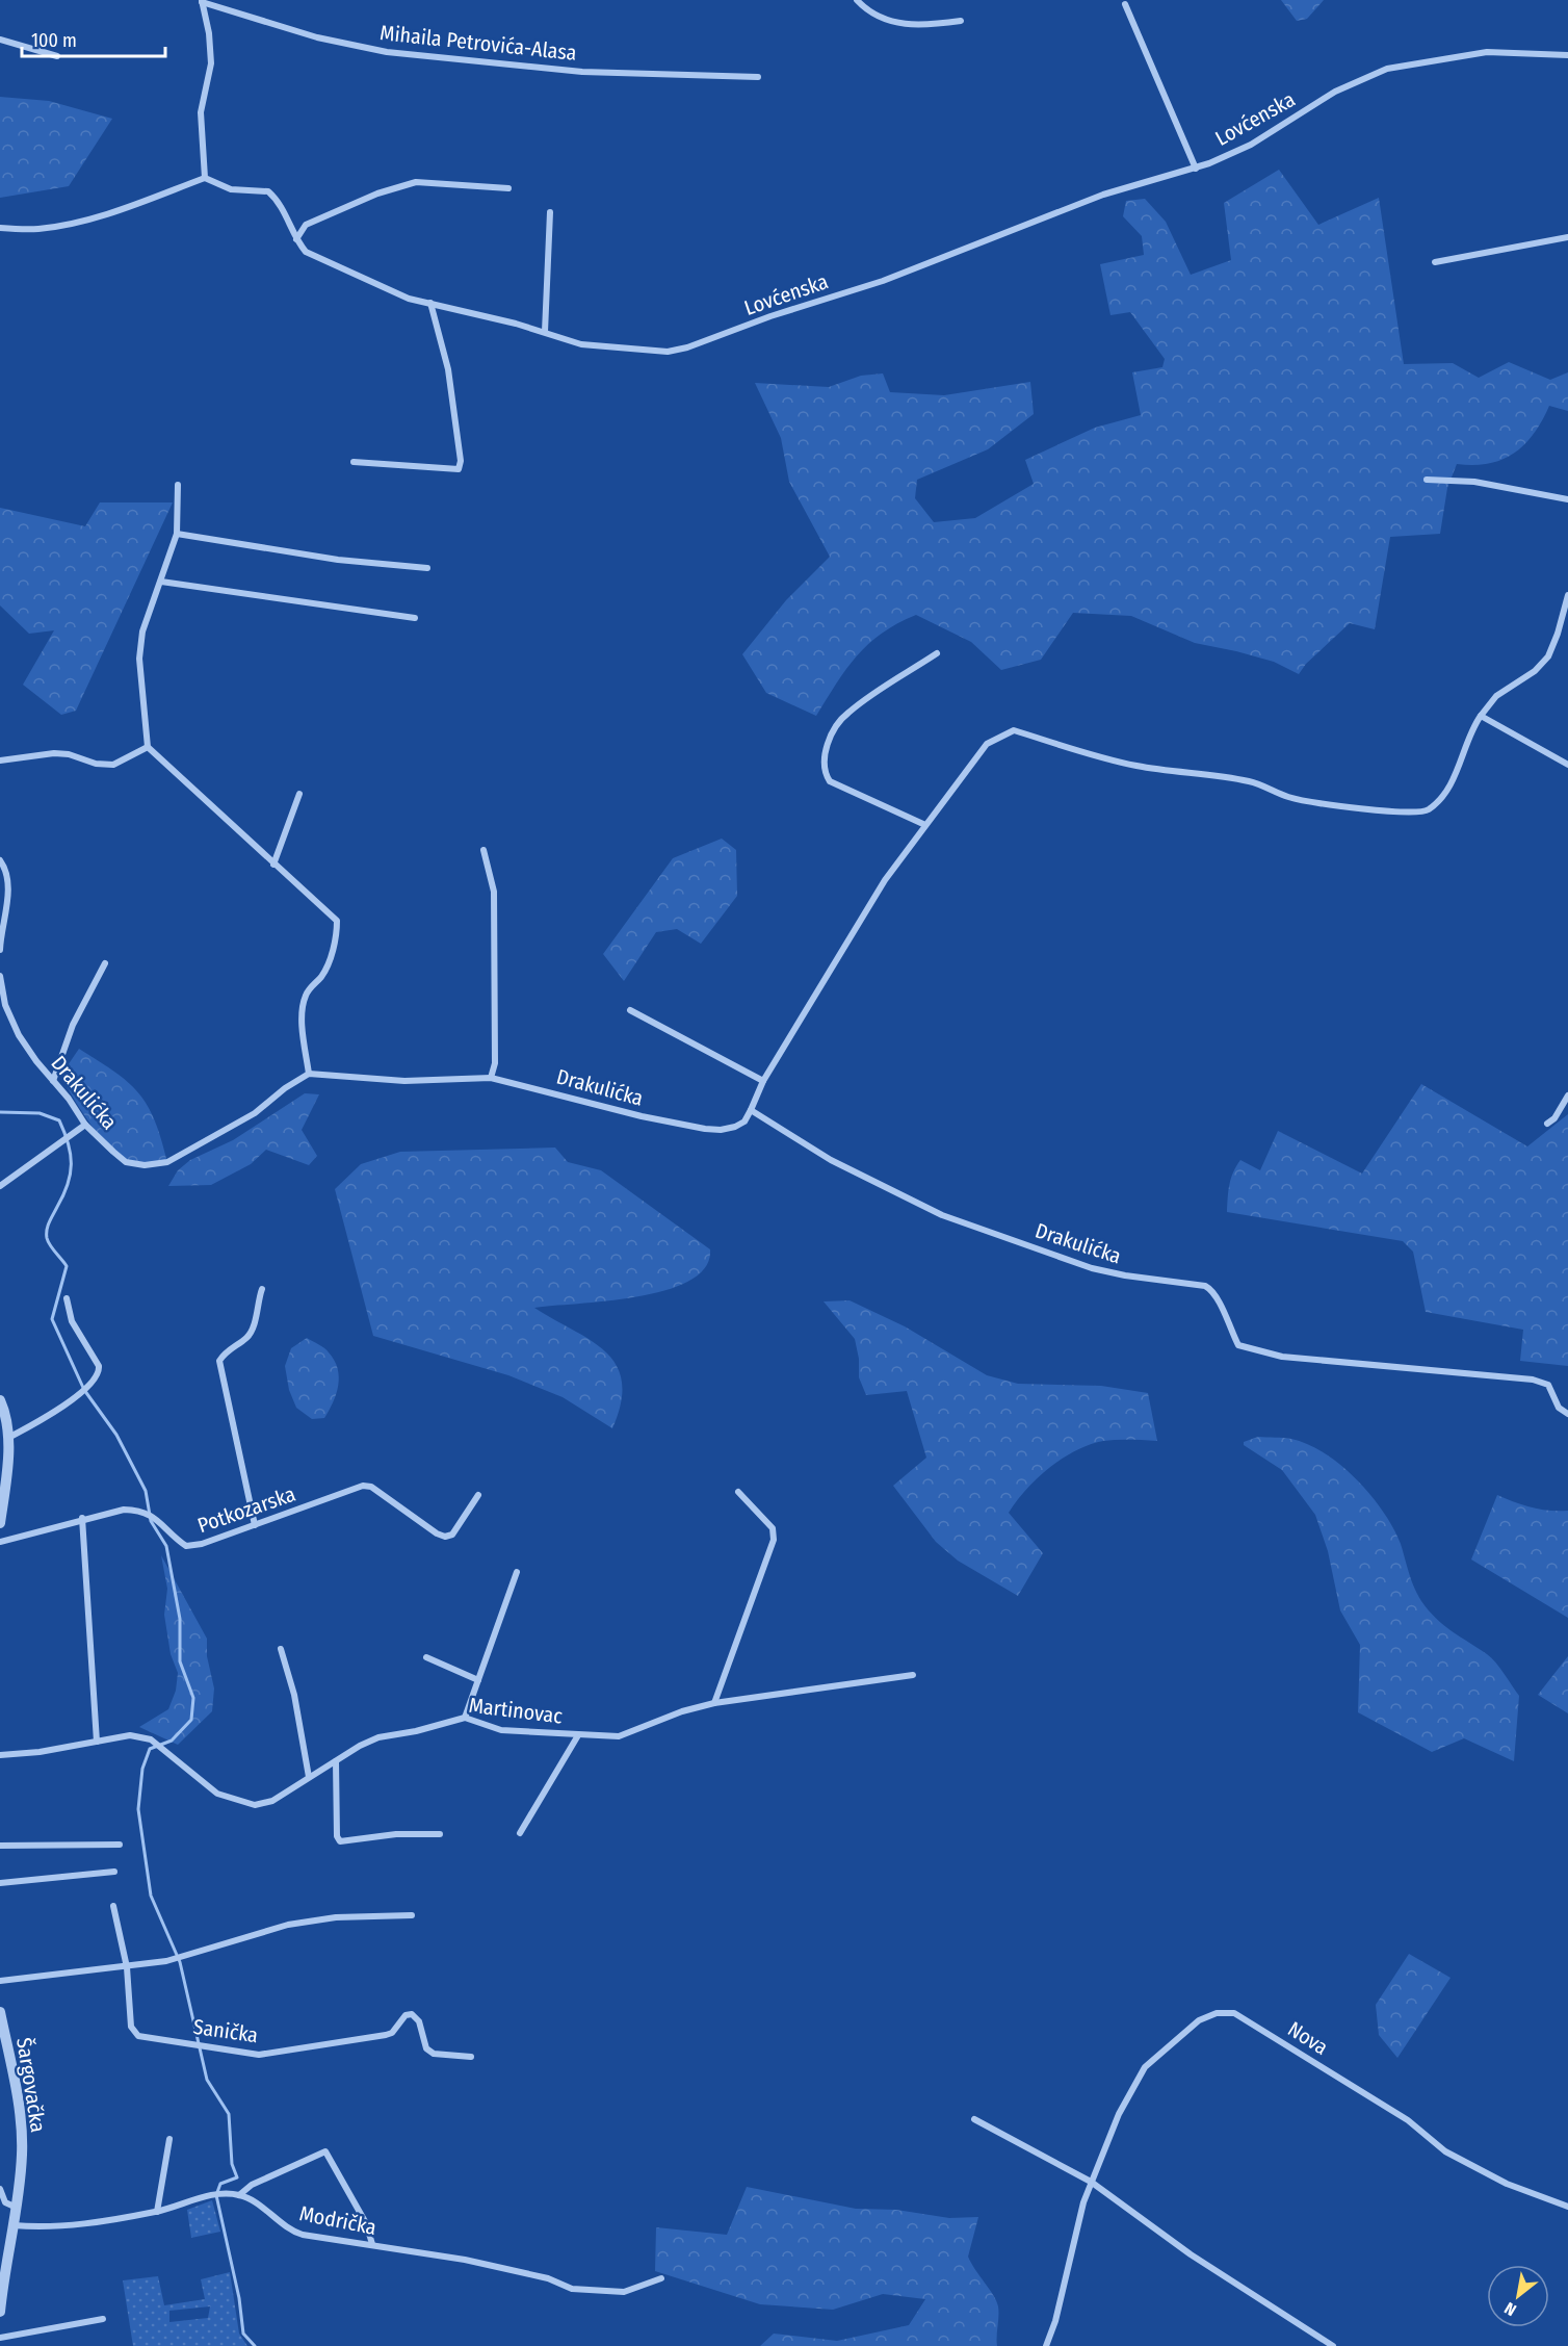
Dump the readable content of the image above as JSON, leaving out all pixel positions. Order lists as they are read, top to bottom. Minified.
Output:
{"streets":{"street":["Mihaila Petrovića-Alasa","Lovćenska","Drakulićka","Potkozarska","Martinovac","Sanička","Nova","Šargovačka","Modrička"]},"crossings":[["Šargovačka","Modrička"]],"scale_bar":"100 m","north":"bottom left"}
